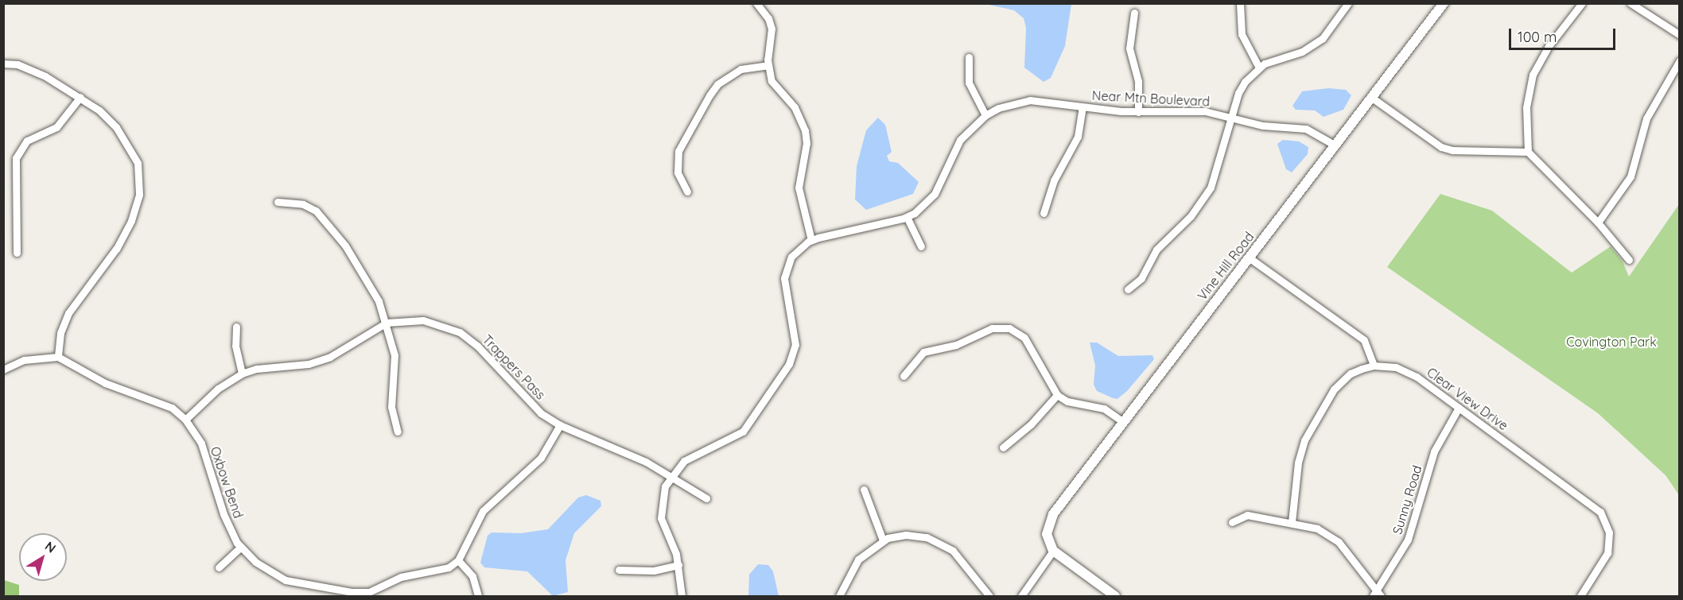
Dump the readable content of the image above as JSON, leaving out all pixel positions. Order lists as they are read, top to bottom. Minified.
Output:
{"streets":{"street":["Near Mtn Boulevard","Vine Hill Road","Trappers Pass","Clear View Drive","Oxbow Bend","Sunny Road"]},"crossings":[["Near Mtn Boulevard","Vine Hill Road"],["Near Mtn Boulevard","Trappers Pass"],["Trappers Pass","Oxbow Bend"],["Clear View Drive","Sunny Road"]],"parks":["Covington Park"],"scale_bar":"100 m","north":"top right"}
